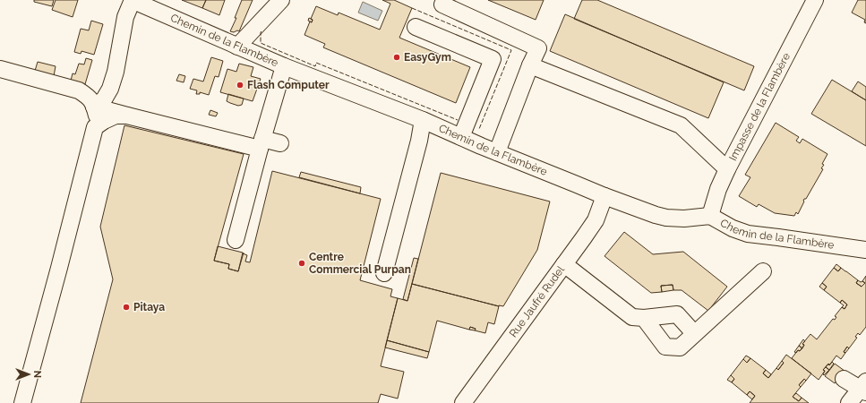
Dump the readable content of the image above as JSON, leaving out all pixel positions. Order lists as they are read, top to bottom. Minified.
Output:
{"streets":{"street":["Chemin de la Flambère","Impasse de la Flambère","Rue Jaufré Rudel"]},"crossings":[["Chemin de la Flambère","Impasse de la Flambère"],["Chemin de la Flambère","Rue Jaufré Rudel"]],"places":["EasyGym","Flash Computer","Centre Commercial Purpan","Pitaya"],"north":"right"}
